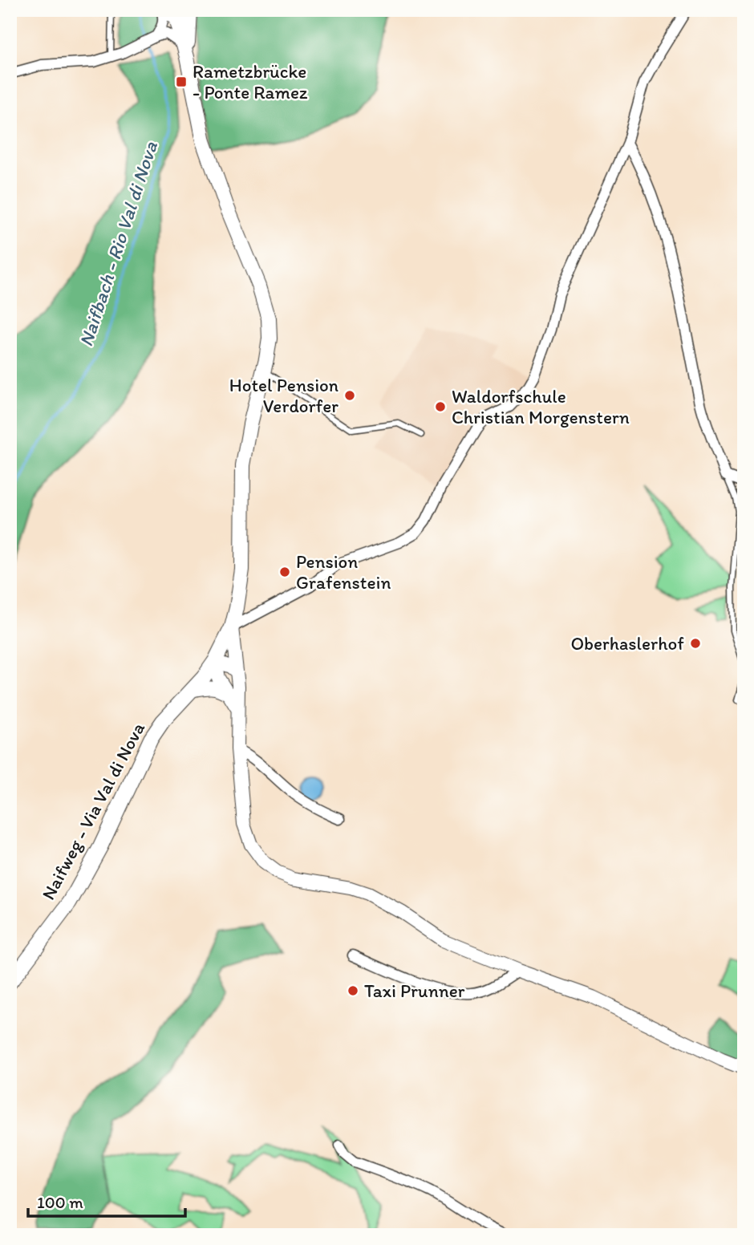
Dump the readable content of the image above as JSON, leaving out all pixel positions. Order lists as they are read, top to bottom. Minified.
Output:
{"streets":{"main road":["Naifweg - Via Val di Nova"]},"water":["Naifbach - Rio Val di Nova"],"places":{"transit":["Rametzbrücke - Ponte Ramez"],"other":["Hotel Pension Verdorfer","Waldorfschule Christian Morgenstern","Pension Grafenstein","Oberhaslerhof","Taxi Prunner"]},"scale_bar":"100 m"}
